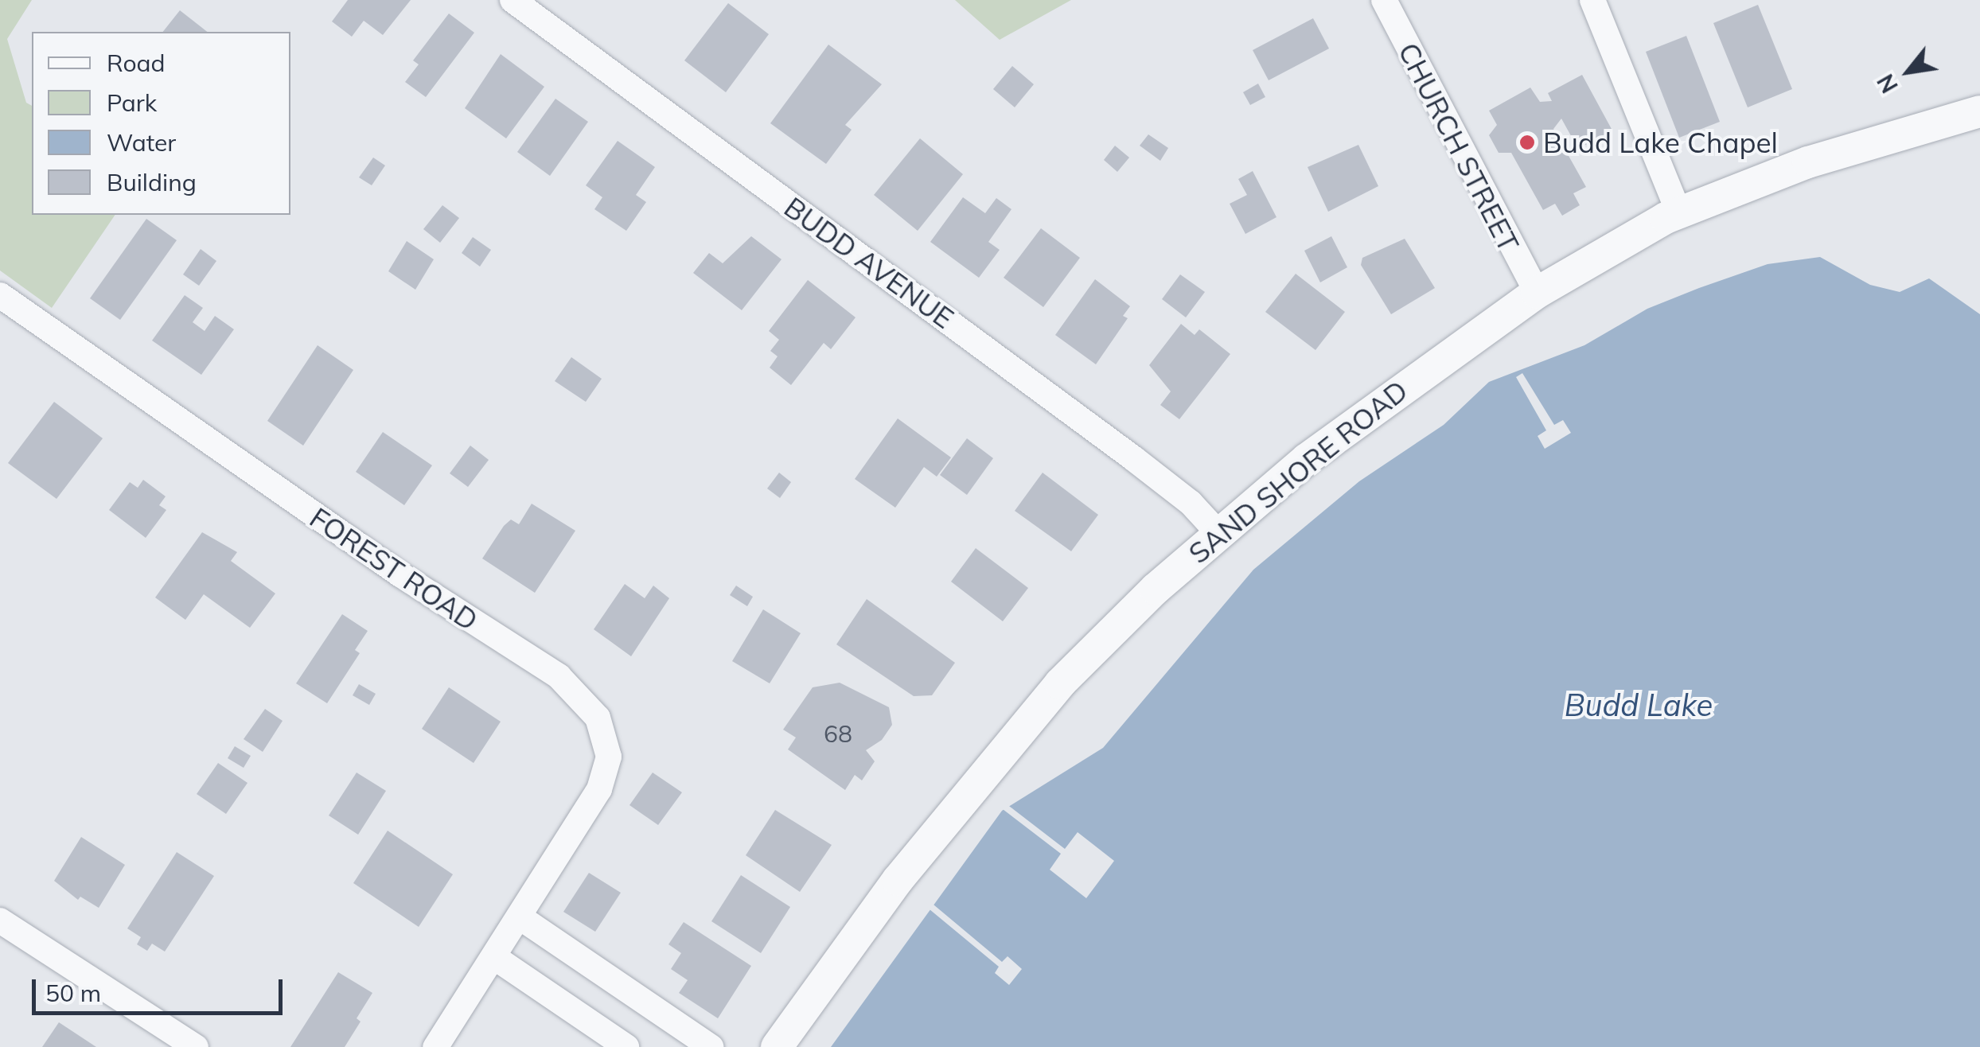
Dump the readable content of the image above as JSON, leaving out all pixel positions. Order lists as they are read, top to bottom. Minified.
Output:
{"streets":{"street":["CHURCH STREET","BUDD AVENUE","SAND SHORE ROAD","FOREST ROAD"]},"crossings":[["CHURCH STREET","SAND SHORE ROAD"],["BUDD AVENUE","SAND SHORE ROAD"]],"water":["Budd Lake"],"places":["Budd Lake Chapel"],"house_numbers":["68"],"legend":["Road","Park","Water","Building"],"scale_bar":"50 m","north":"bottom left"}
